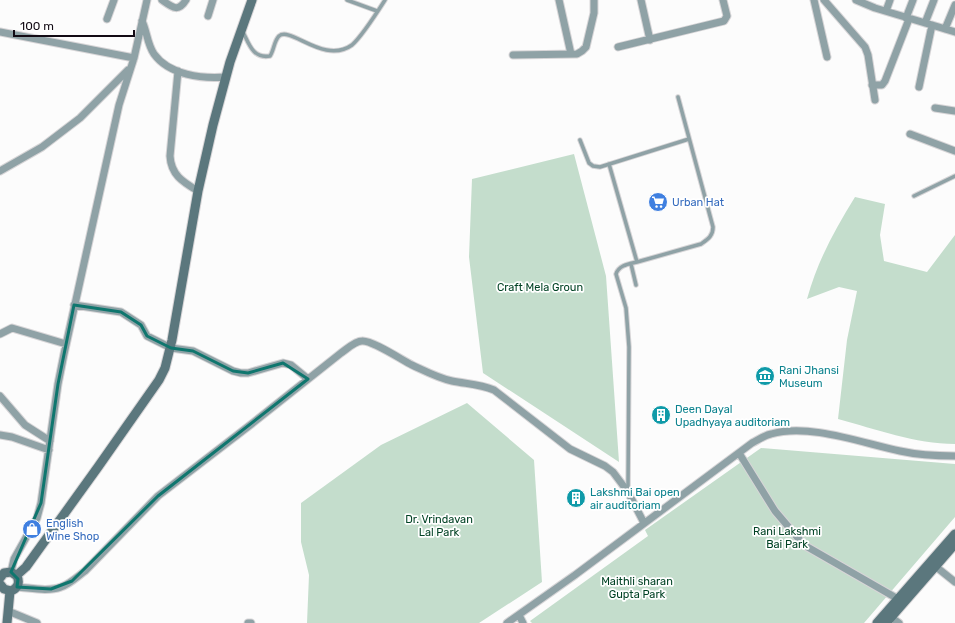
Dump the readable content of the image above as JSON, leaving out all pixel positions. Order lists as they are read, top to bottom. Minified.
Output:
{"parks":["Craft Mela Groun","Dr. Vrindavan Lal Park","Rani Lakshmi Bai Park","Maithli sharan Gupta Park"],"places":{"supermarket":["Urban Hat"],"museum":["Rani Jhansi Museum"],"building":["Deen Dayal Upadhyaya auditoriam","Lakshmi Bai open air auditoriam"],"shop":["English Wine Shop"]},"scale_bar":"100 m"}
